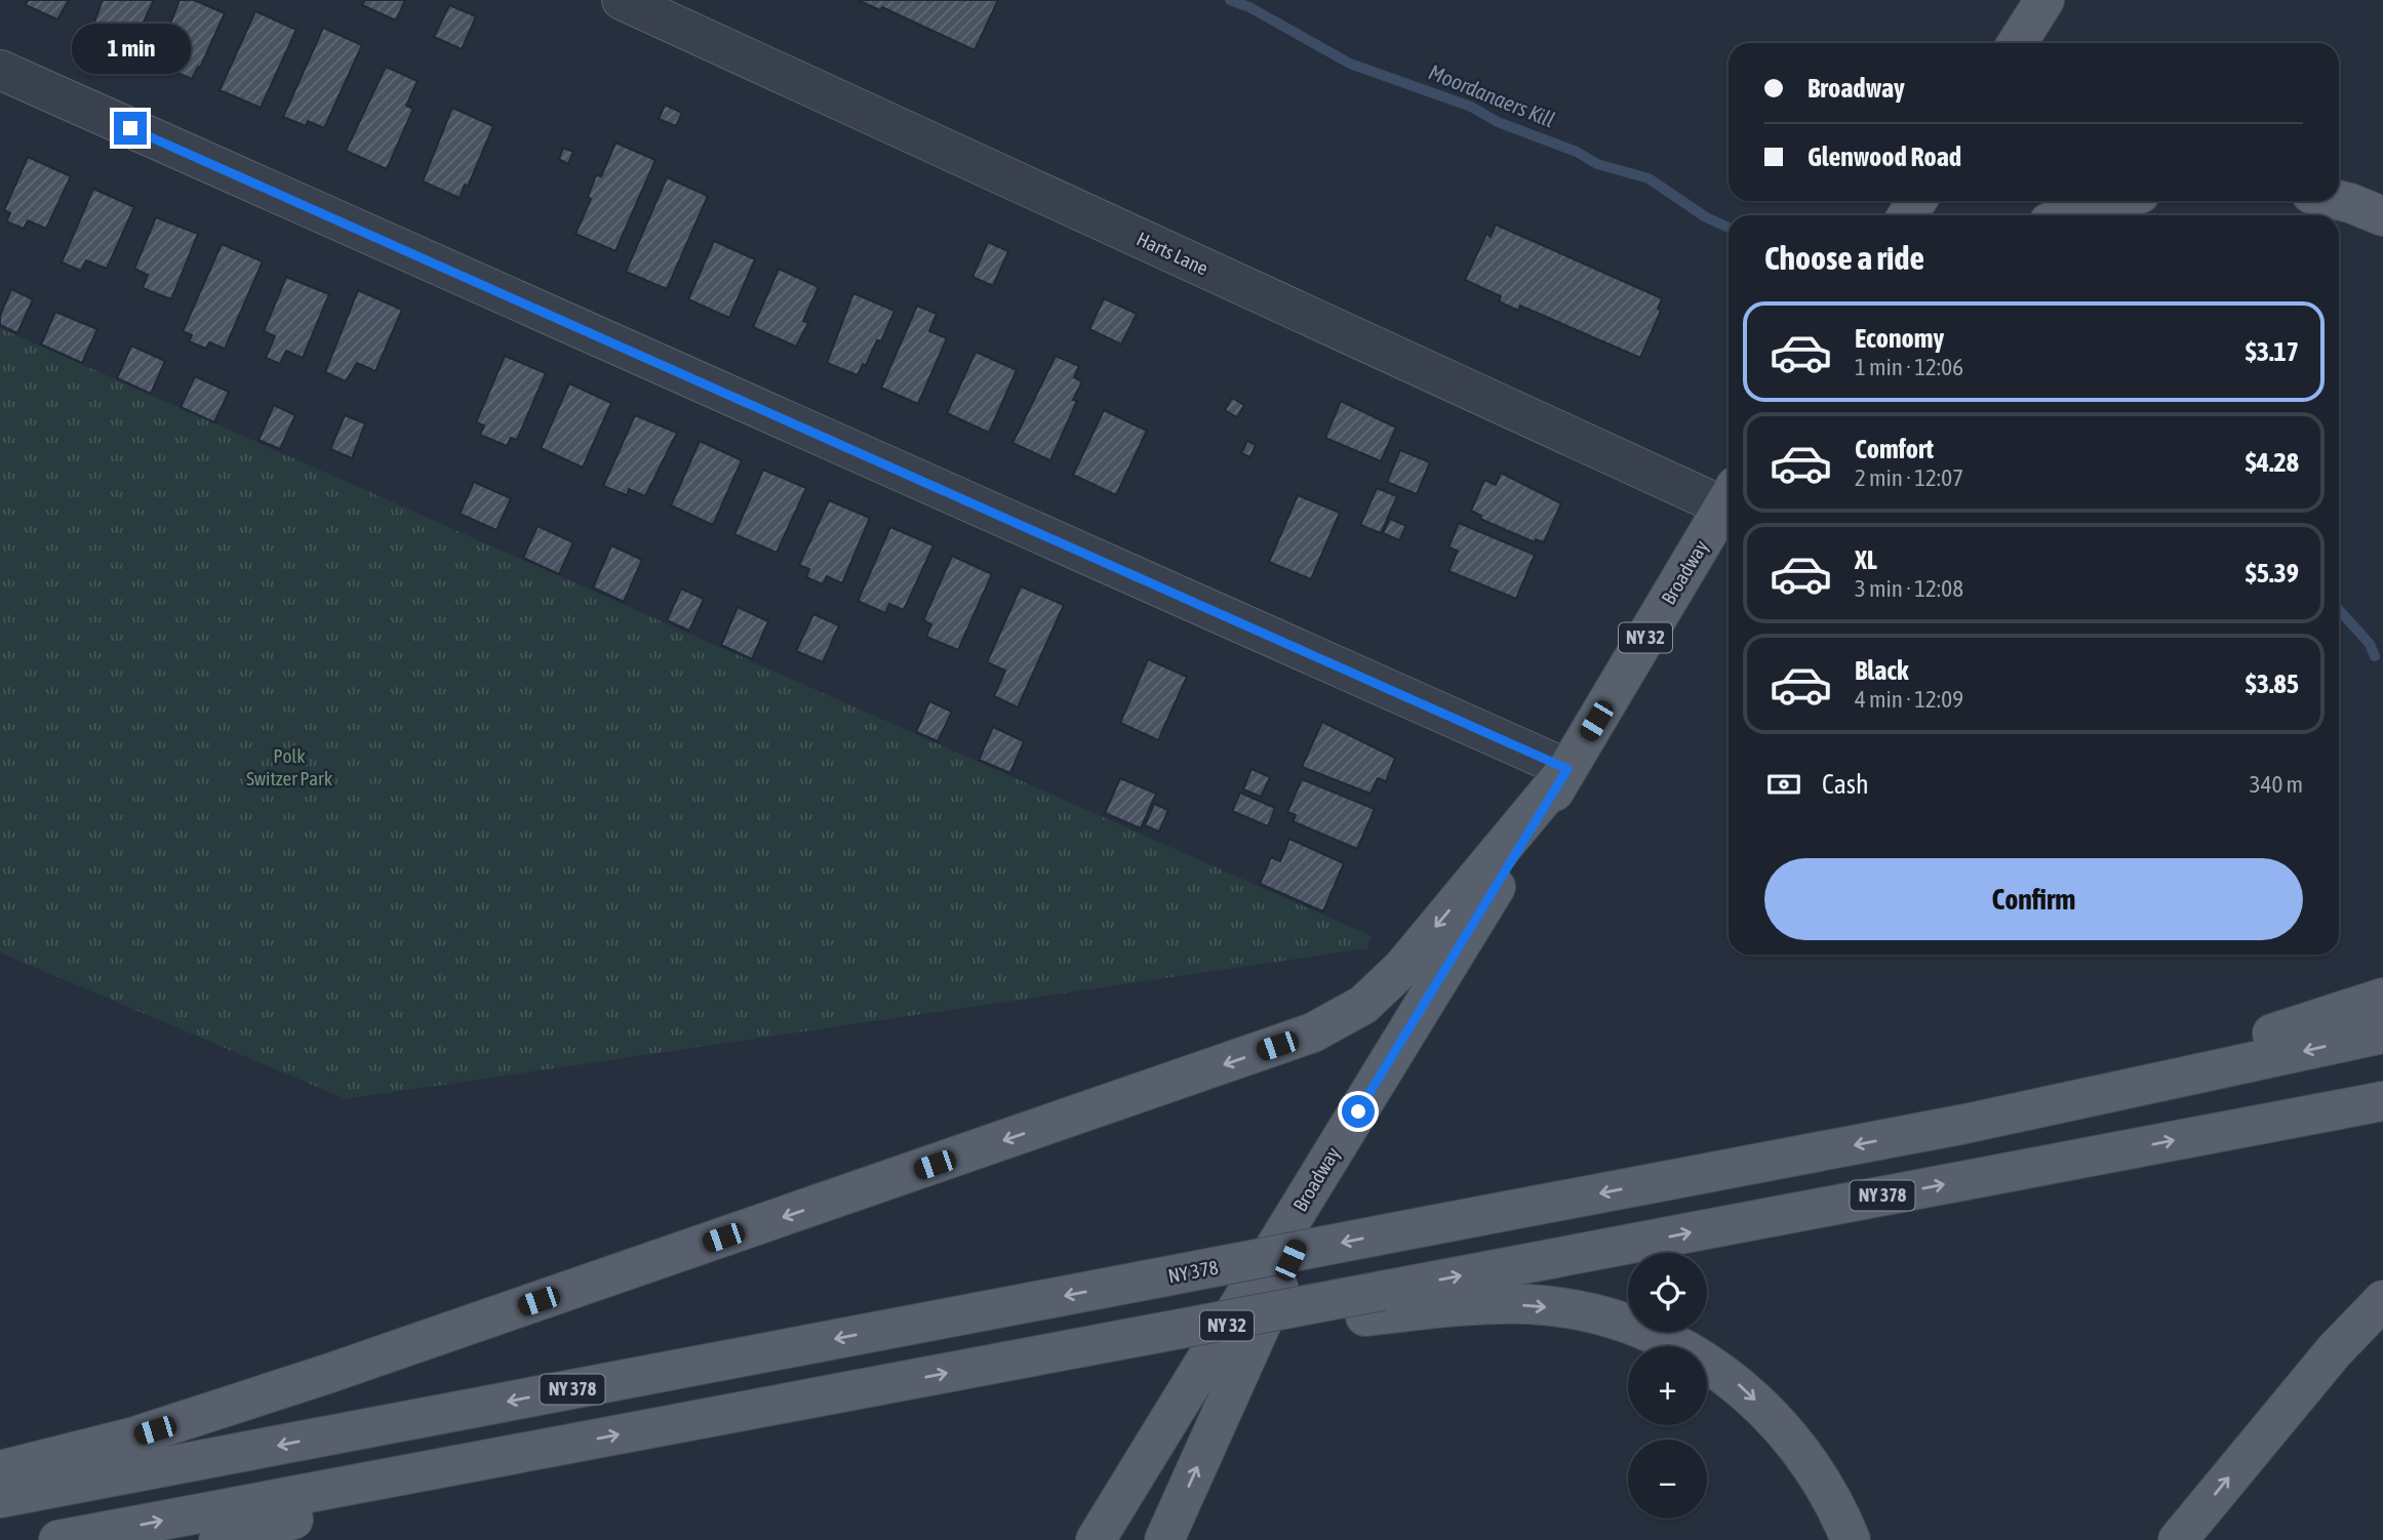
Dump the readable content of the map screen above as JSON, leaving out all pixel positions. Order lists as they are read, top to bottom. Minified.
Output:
{"streets":{"main road":["Broadway","NY 32","NY 378"],"street":["Harts Lane"]},"water":["Moordanaers Kill"],"parks":["Polk Switzer Park"],"page":{"bubble":"1 min","banner":["Broadway","Glenwood Road"],"heading":"Choose a ride","list":[{"name":"Economy","note":"1 min · 12:06","value":"$3.17"},{"name":"Comfort","note":"2 min · 12:07","value":"$4.28"},{"name":"XL","note":"3 min · 12:08","value":"$5.39"},{"name":"Black","note":"4 min · 12:09","value":"$3.85"}],"pay":["Cash","340 m"],"buttons":"Confirm","map_buttons":["+","−"]}}
